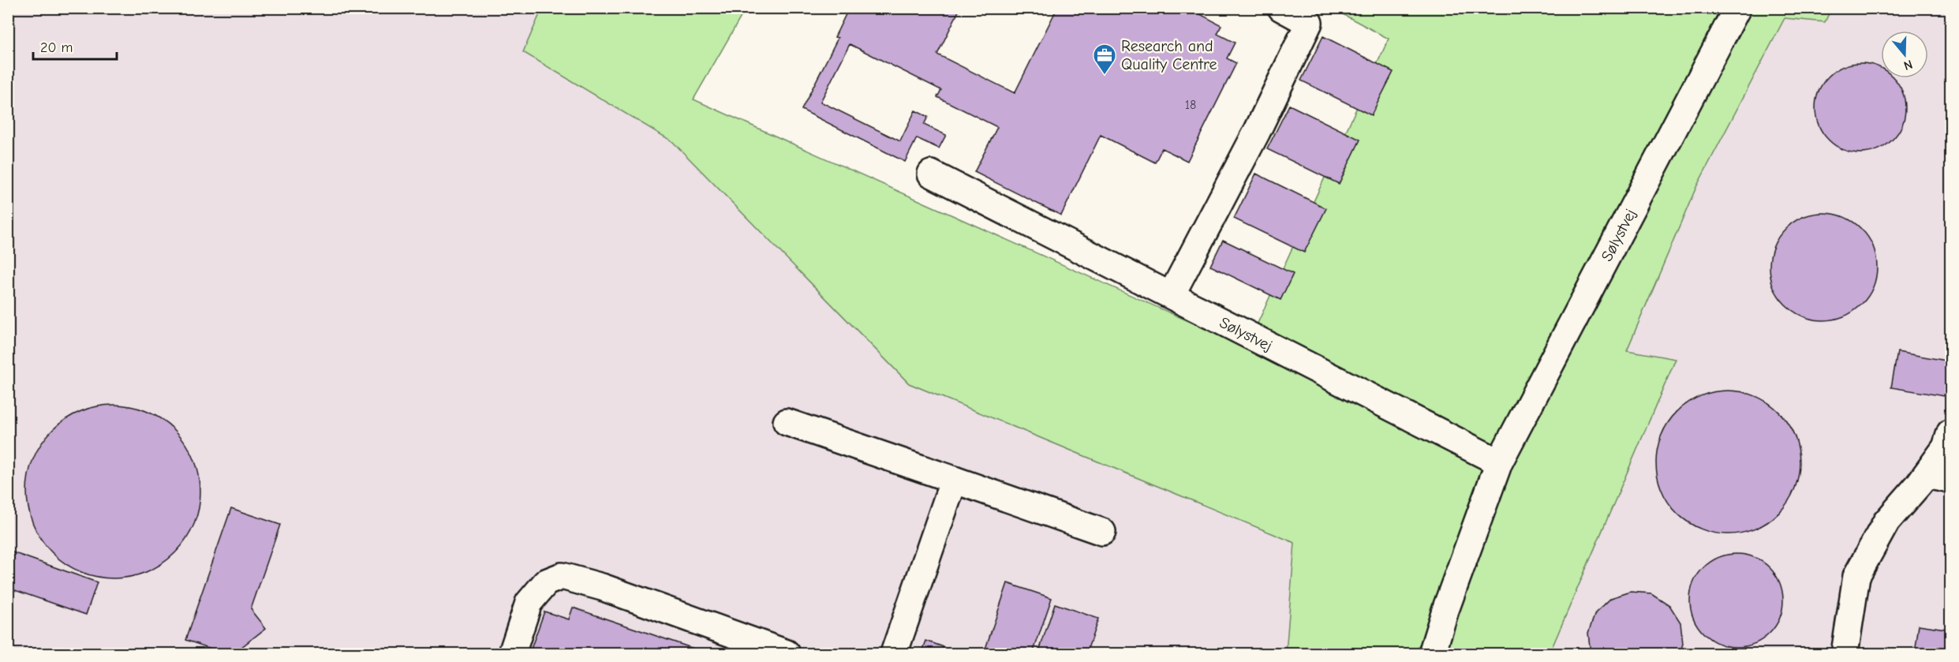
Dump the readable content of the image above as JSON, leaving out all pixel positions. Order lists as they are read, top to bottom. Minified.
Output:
{"streets":{"street":["Sølystvej"]},"places":{"office":["Research and Quality Centre"]},"house_numbers":["18"],"scale_bar":"20 m","north":"bottom"}
